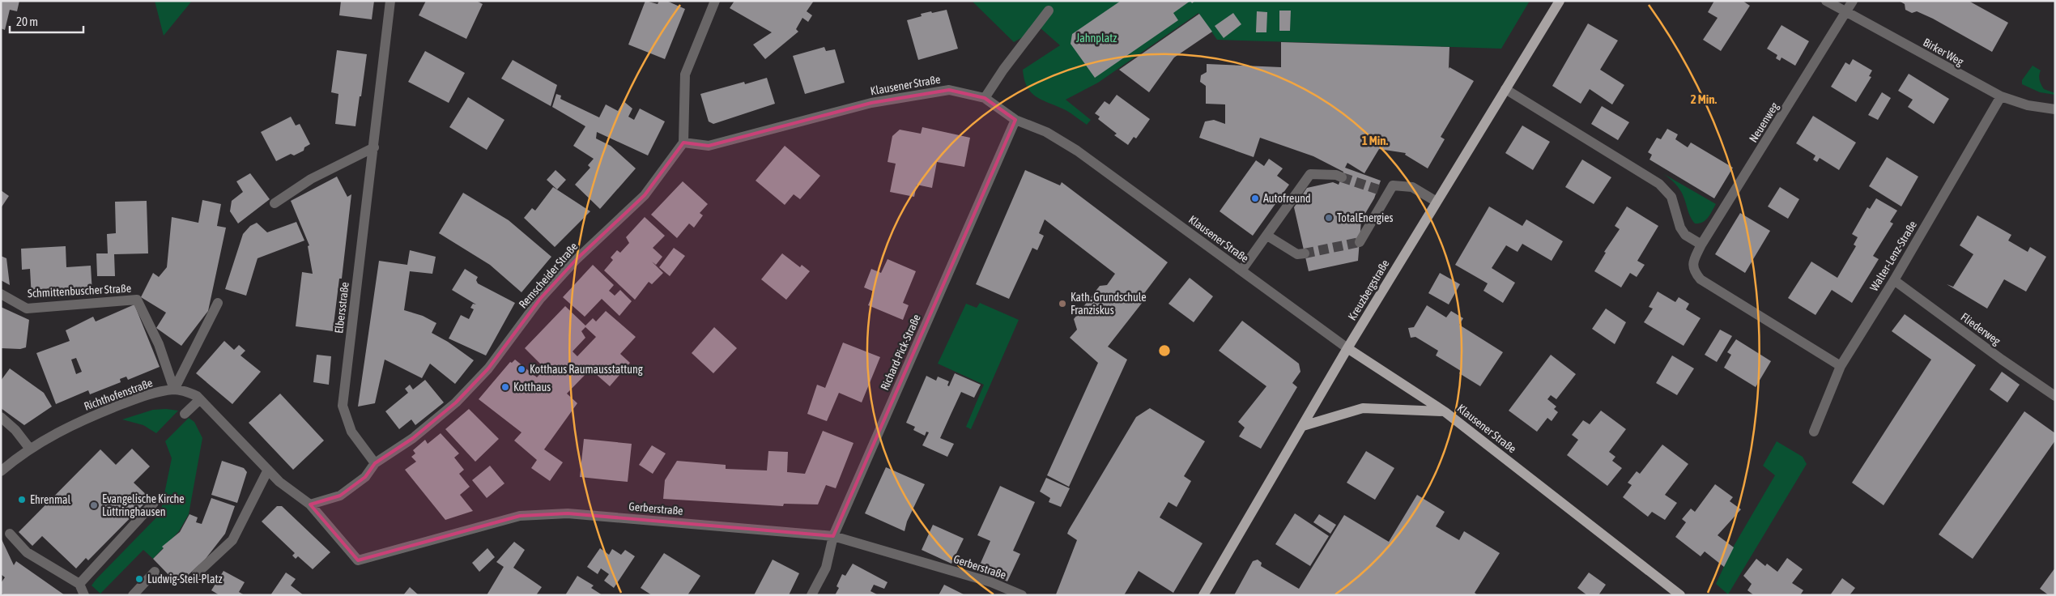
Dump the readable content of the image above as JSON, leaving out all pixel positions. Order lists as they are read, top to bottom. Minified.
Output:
{"streets":{"main road":["Klausener Straße","Kreuzbergstraße"],"street":["Birker Weg","Neuenweg","Walter-Lenz-Straße","Remscheider Straße","Schmittenbuscher Straße","Elbersstraße","Fliederweg","Richard-Pick-Straße","Richthofenstraße","Gerberstraße"]},"crossings":[["Birker Weg","Neuenweg"],["Birker Weg","Walter-Lenz-Straße"],["Klausener Straße","Remscheider Straße"],["Klausener Straße","Kreuzbergstraße"],["Klausener Straße","Richard-Pick-Straße"],["Neuenweg","Walter-Lenz-Straße"],["Walter-Lenz-Straße","Fliederweg"],["Remscheider Straße","Elbersstraße"],["Remscheider Straße","Richthofenstraße"],["Remscheider Straße","Gerberstraße"],["Schmittenbuscher Straße","Richthofenstraße"],["Richard-Pick-Straße","Gerberstraße"],["Richthofenstraße","Gerberstraße"]],"parks":["Jahnplatz"],"places":["Autofreund","TotalEnergies","Kath. Grundschule Franziskus","Kotthaus Raumausstattung","Kotthaus","Ehrenmal","Evangelische Kirche Lüttringhausen","Ludwig-Steil-Platz"],"scale_bar":"20 m","rings":["2 Min.","1 Min."]}
